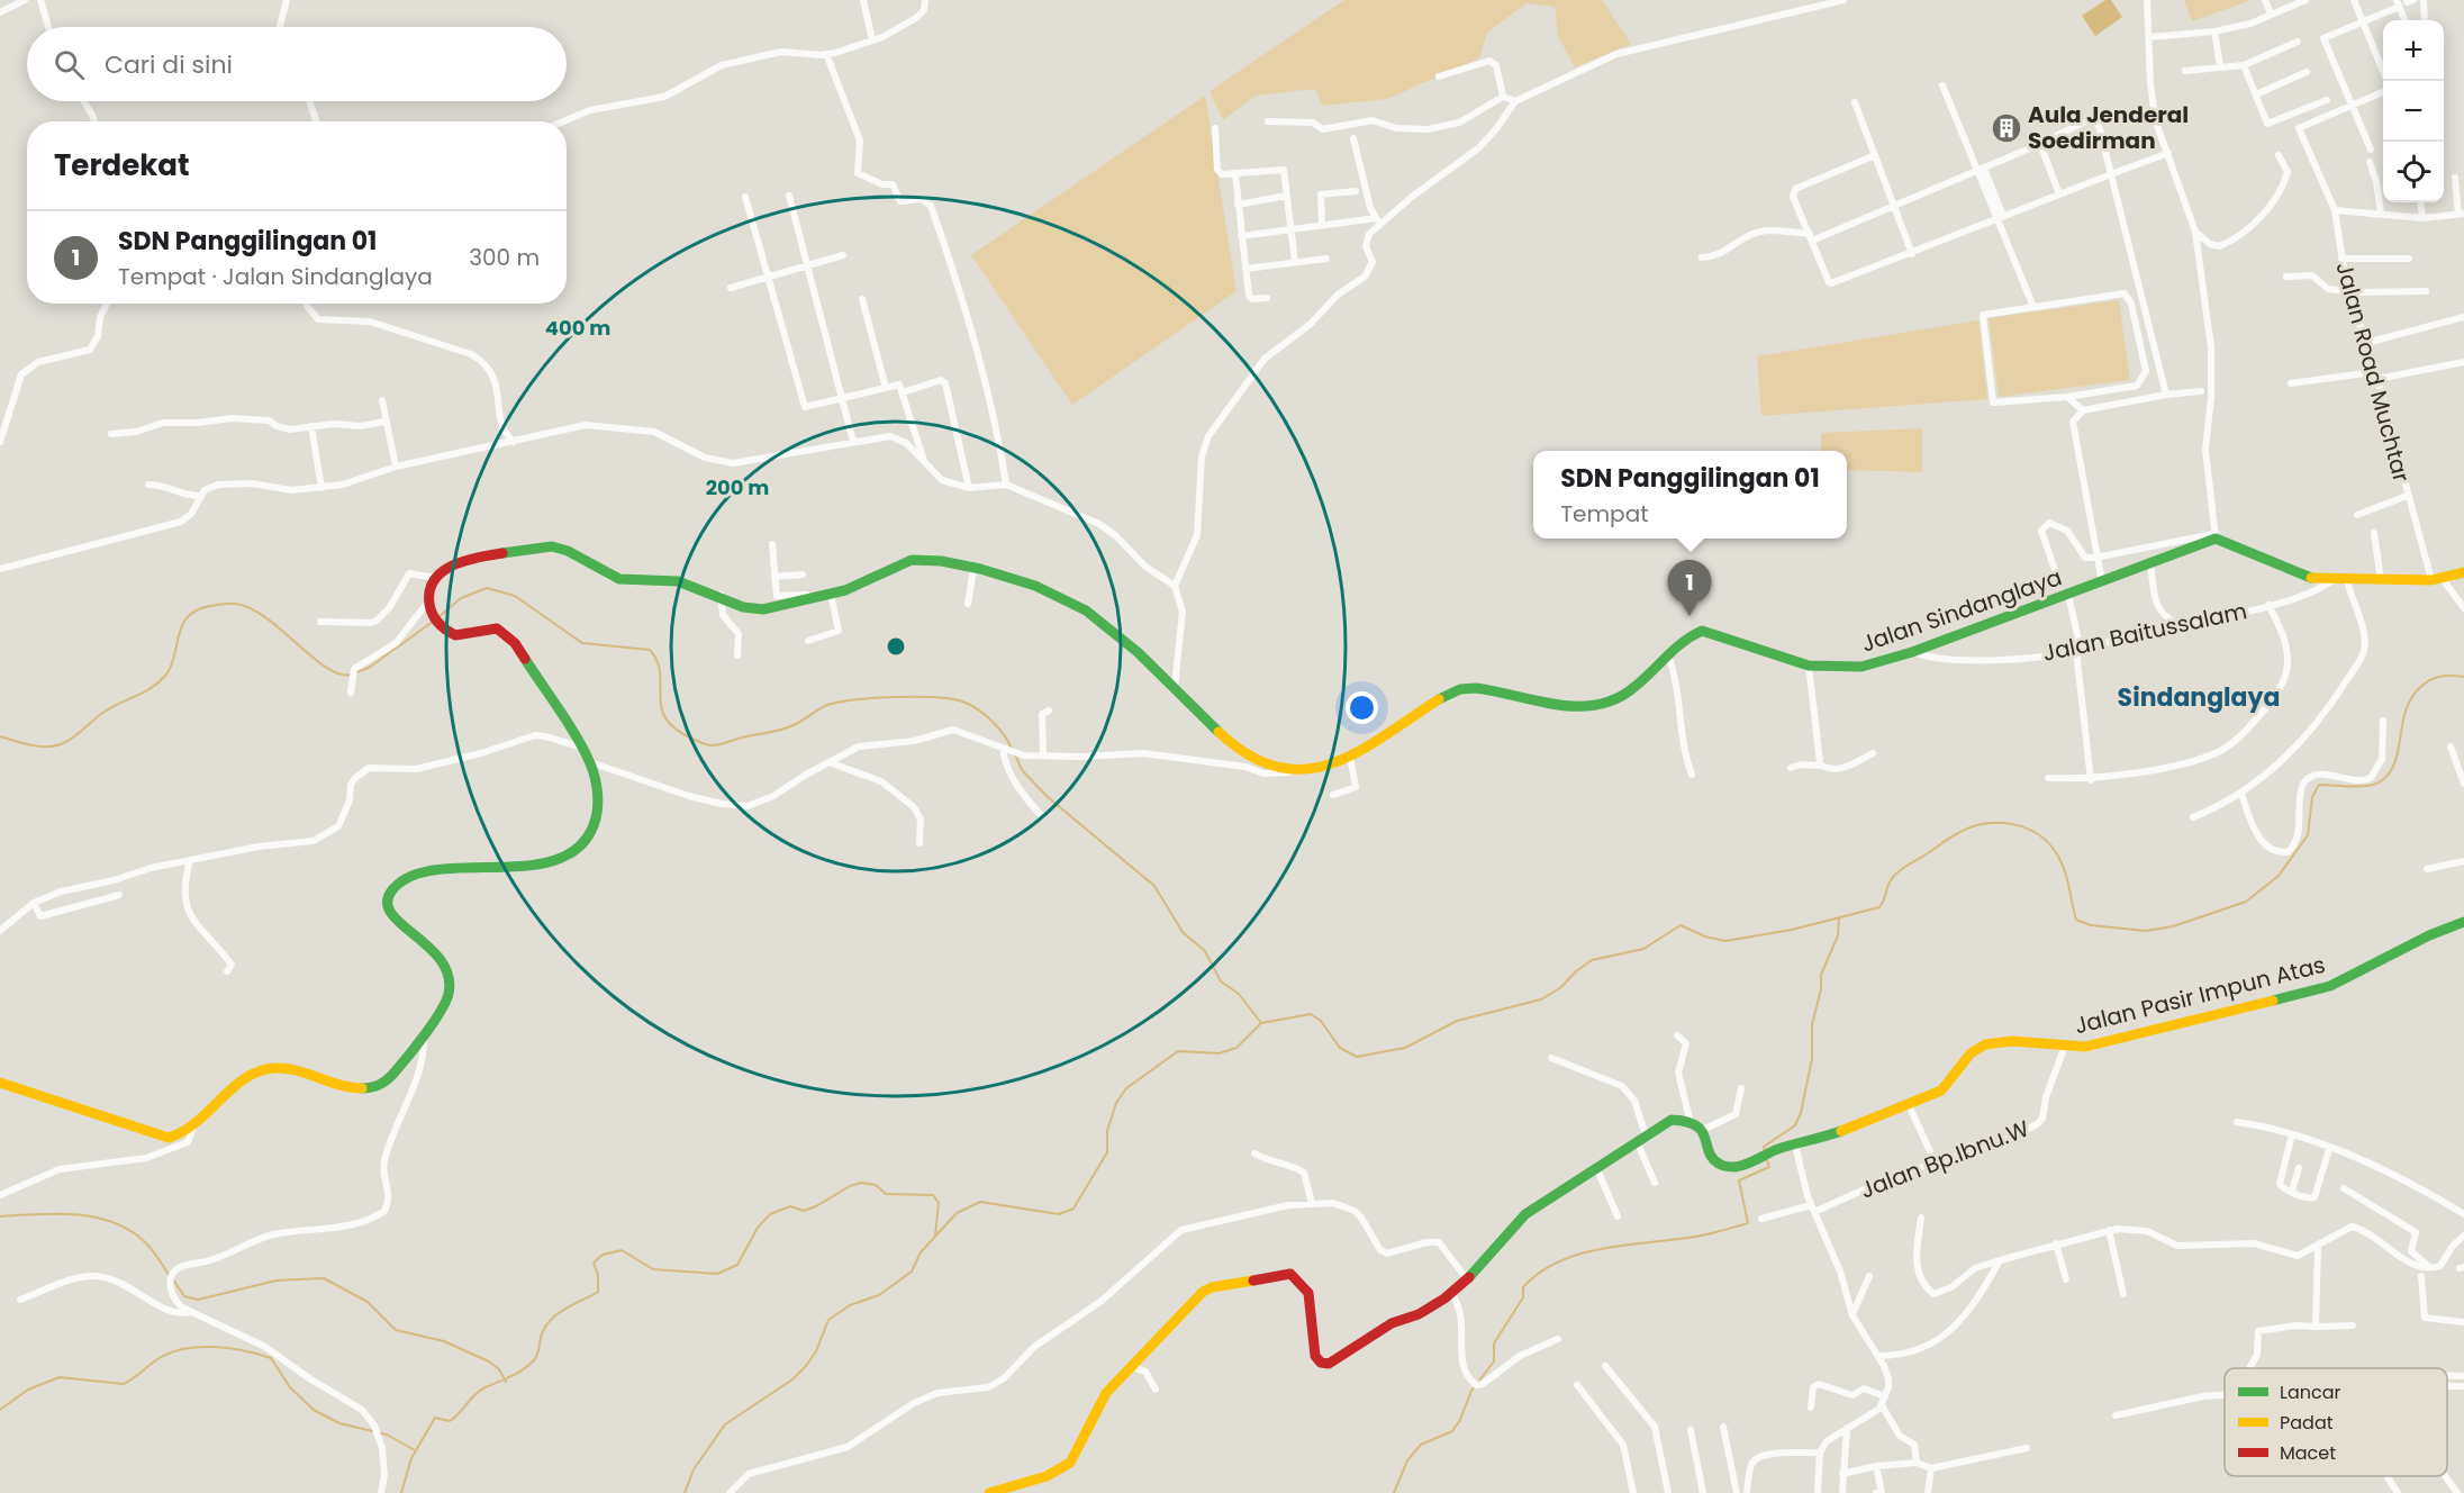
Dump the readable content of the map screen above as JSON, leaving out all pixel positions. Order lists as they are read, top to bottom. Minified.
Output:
{"streets":{"street":["Jalan Road Muchtar","Jalan Sindanglaya","Jalan Baitussalam","Jalan Pasir Impun Atas","Jalan Bp.Ibnu.W"]},"crossings":[["Jalan Sindanglaya","Jalan Baitussalam"],["Jalan Pasir Impun Atas","Jalan Bp.Ibnu.W"]],"districts":["Sindanglaya"],"places":{"building":["Aula Jenderal Soedirman"]},"legend":["Lancar","Padat","Macet"],"page":{"map_buttons":["+","−"],"search":"Cari di sini","heading":"Terdekat","list":[{"mark":"1","name":"SDN Panggilingan 01","note":"Tempat · Jalan Sindanglaya","value":"300 m"}],"popup":["SDN Panggilingan 01","Tempat"],"pins":"1"},"rings":["400 m","200 m"]}
